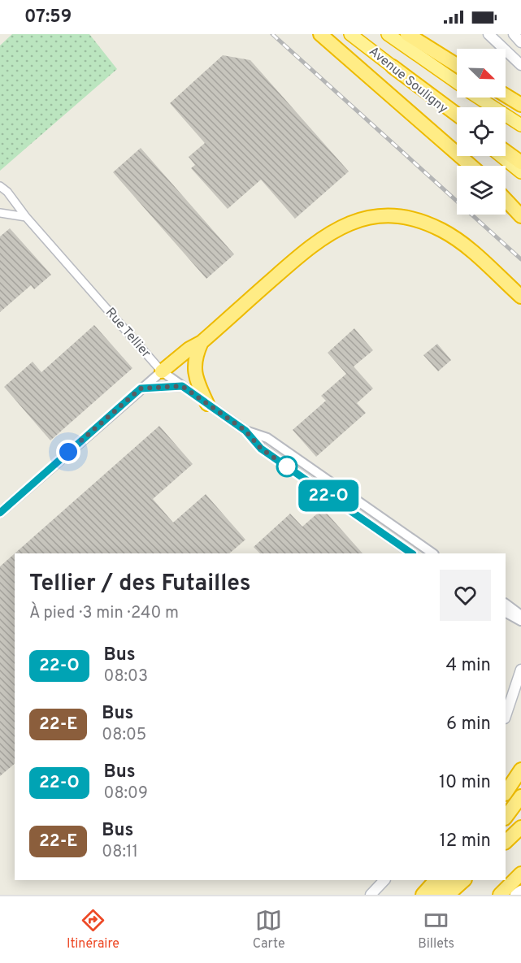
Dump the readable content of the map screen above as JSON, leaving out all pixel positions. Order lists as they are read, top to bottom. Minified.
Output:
{"streets":{"highway":["Avenue Souligny"],"street":["Rue Tellier"]},"lines":["bus line 22-O"],"north":"bottom right","page":{"status":"07:59","on_map":"22-O","heading":["Tellier / des Futailles","À pied · 3 min · 240 m"],"list":[{"mark":"22-O","name":"Bus","note":"08:03","value":"4 min"},{"mark":"22-E","name":"Bus","note":"08:05","value":"6 min"},{"mark":"22-O","name":"Bus","note":"08:09","value":"10 min"},{"mark":"22-E","name":"Bus","note":"08:11","value":"12 min"}],"tabs":["Itinéraire","Carte","Billets"]}}
